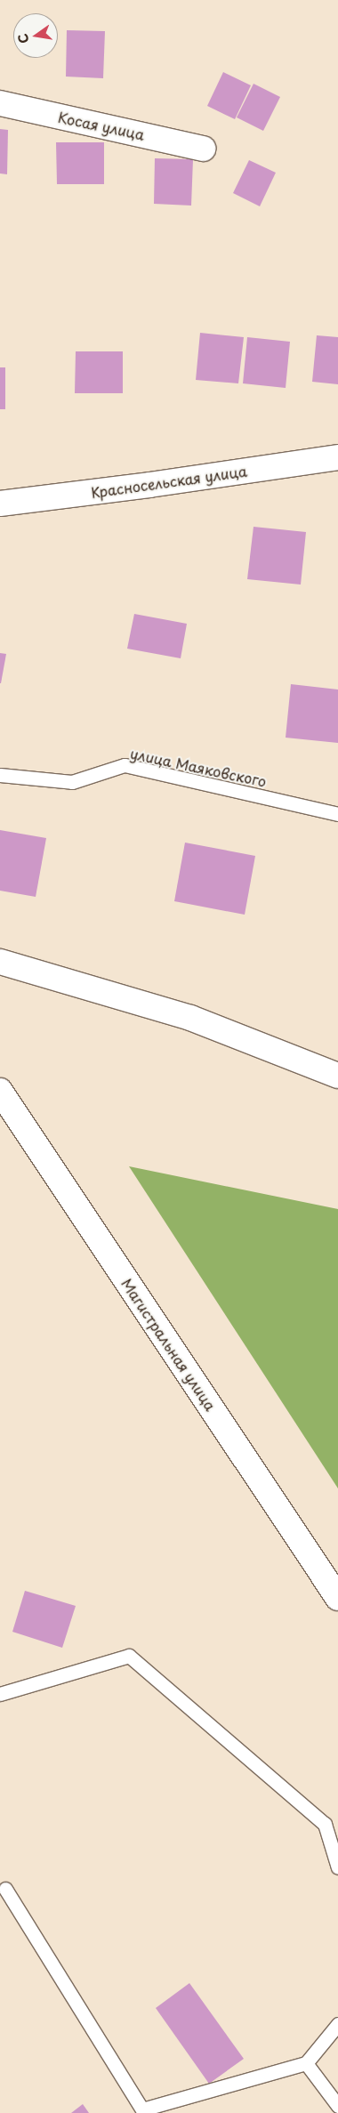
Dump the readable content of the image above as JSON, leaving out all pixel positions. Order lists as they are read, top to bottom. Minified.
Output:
{"streets":{"street":["Косая улица","Красносельская улица","Магистральная улица"],"lane":["улица Маяковского"]},"north":"left"}
